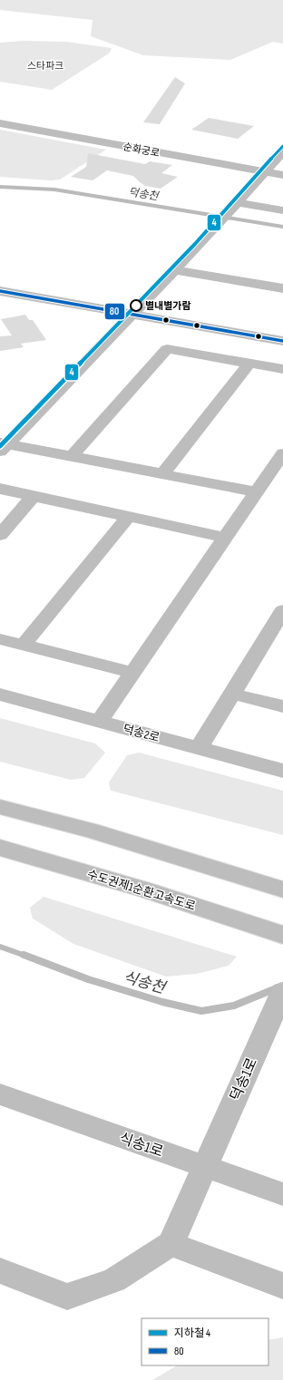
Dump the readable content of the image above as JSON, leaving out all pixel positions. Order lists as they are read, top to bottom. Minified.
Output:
{"streets":{"main road":["순화궁로","덕송2로","수도권제1순환고속도로","덕송1로","식송1로"]},"crossings":[["덕송1로","식송1로"]],"water":["덕송천","식송천"],"parks":["스타파크"],"places":["별내별가람"],"lines":["metro line 4","transit line 80"],"legend":["지하철 4","80"]}
